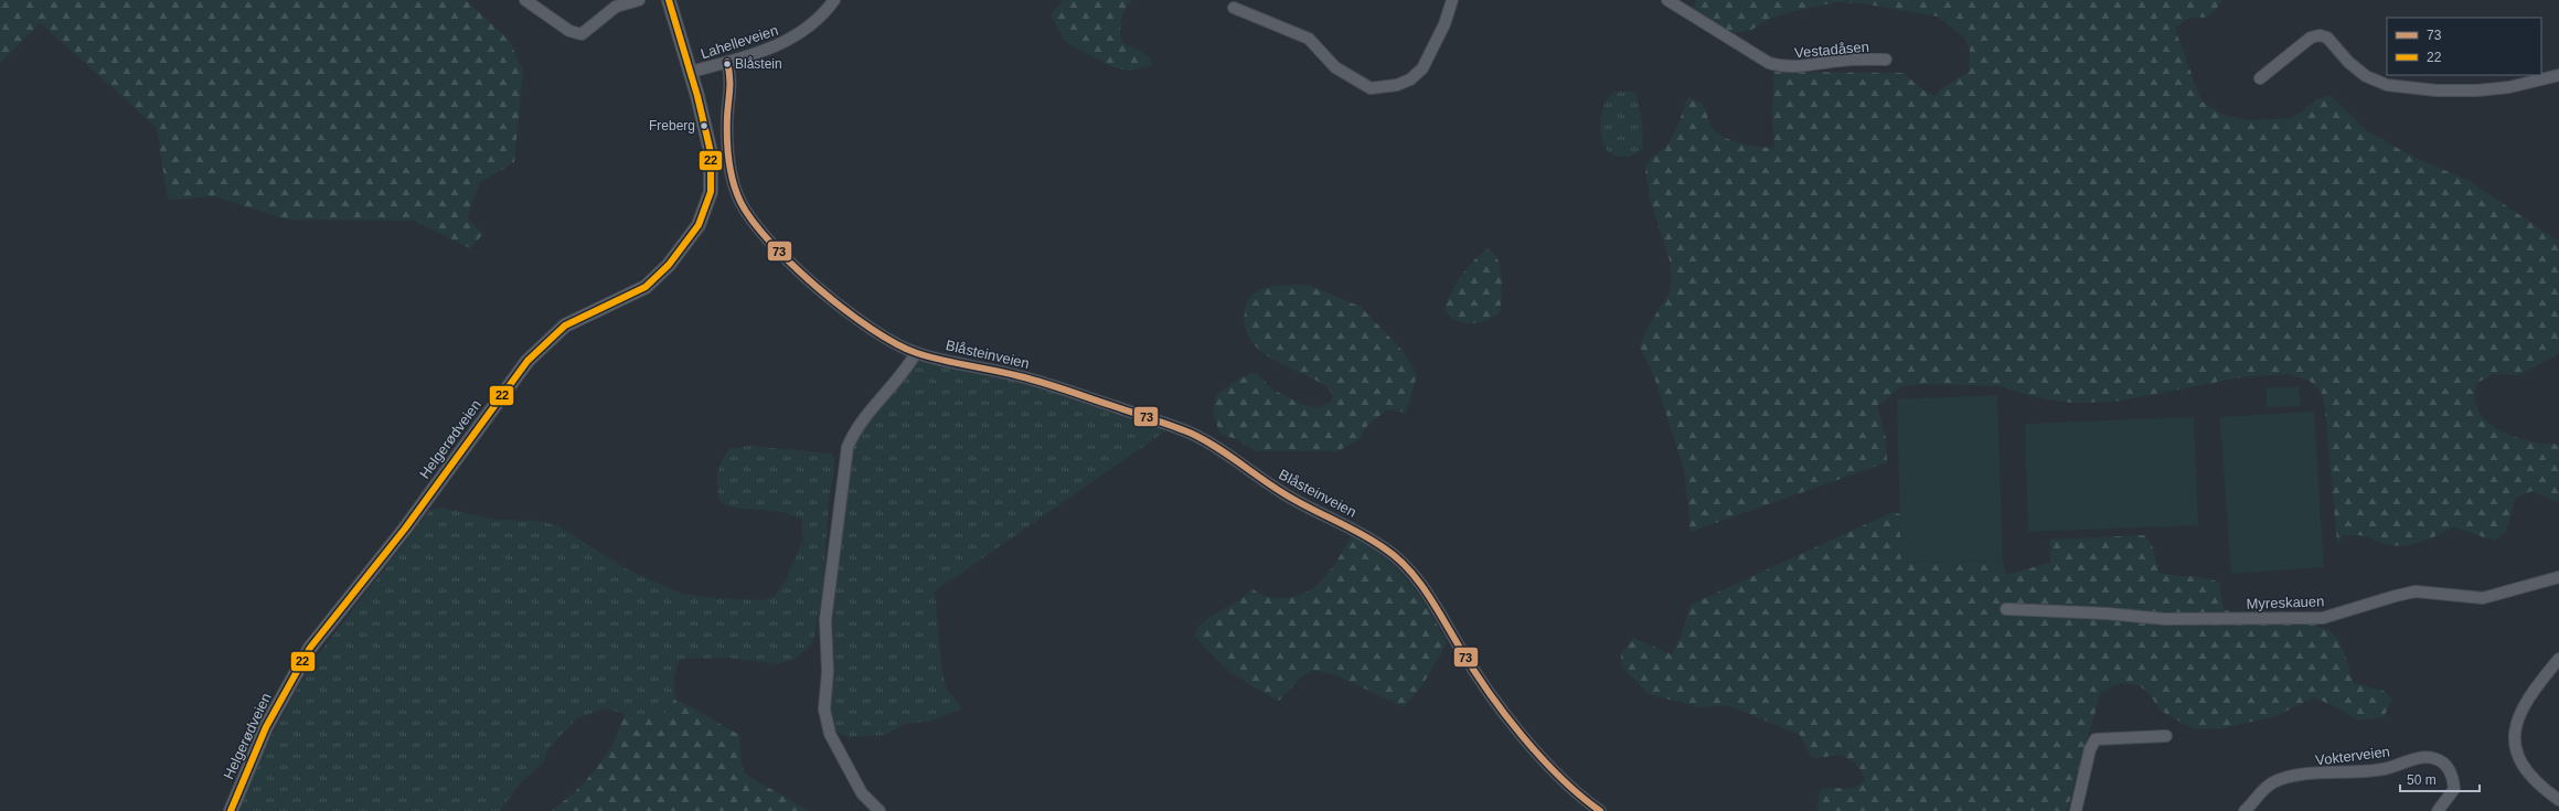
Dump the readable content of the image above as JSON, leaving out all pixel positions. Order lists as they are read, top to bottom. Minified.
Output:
{"streets":{"main road":["Helgerødveien"],"street":["Lahelleveien","Vestadåsen","Blåsteinveien","Myreskauen","Vokterveien"]},"crossings":[["Lahelleveien","Blåsteinveien"],["Lahelleveien","Helgerødveien"]],"places":["Blåstein","Freberg"],"lines":["transit line 22","transit line 73"],"legend":["73","22"],"scale_bar":"50 m"}
